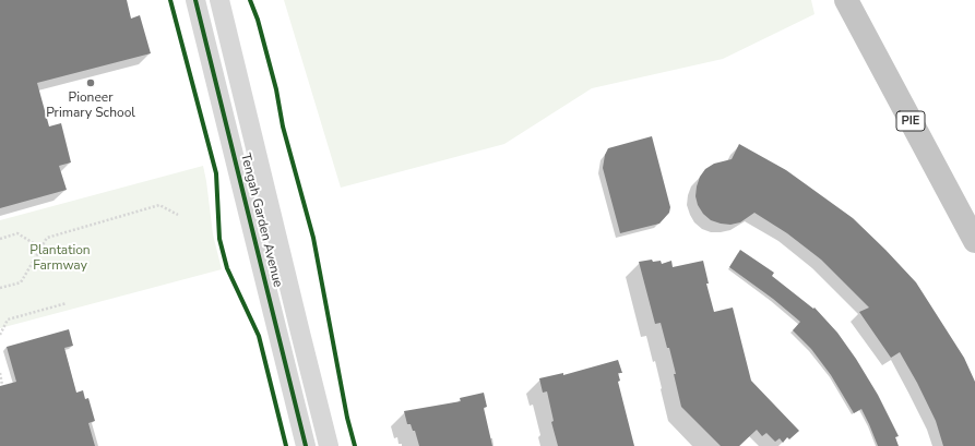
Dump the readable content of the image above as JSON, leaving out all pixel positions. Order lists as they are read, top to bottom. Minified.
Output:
{"streets":{"highway":["PIE"],"street":["Tengah Garden Avenue"]},"parks":["Plantation Farmway"],"places":["Pioneer Primary School"]}
